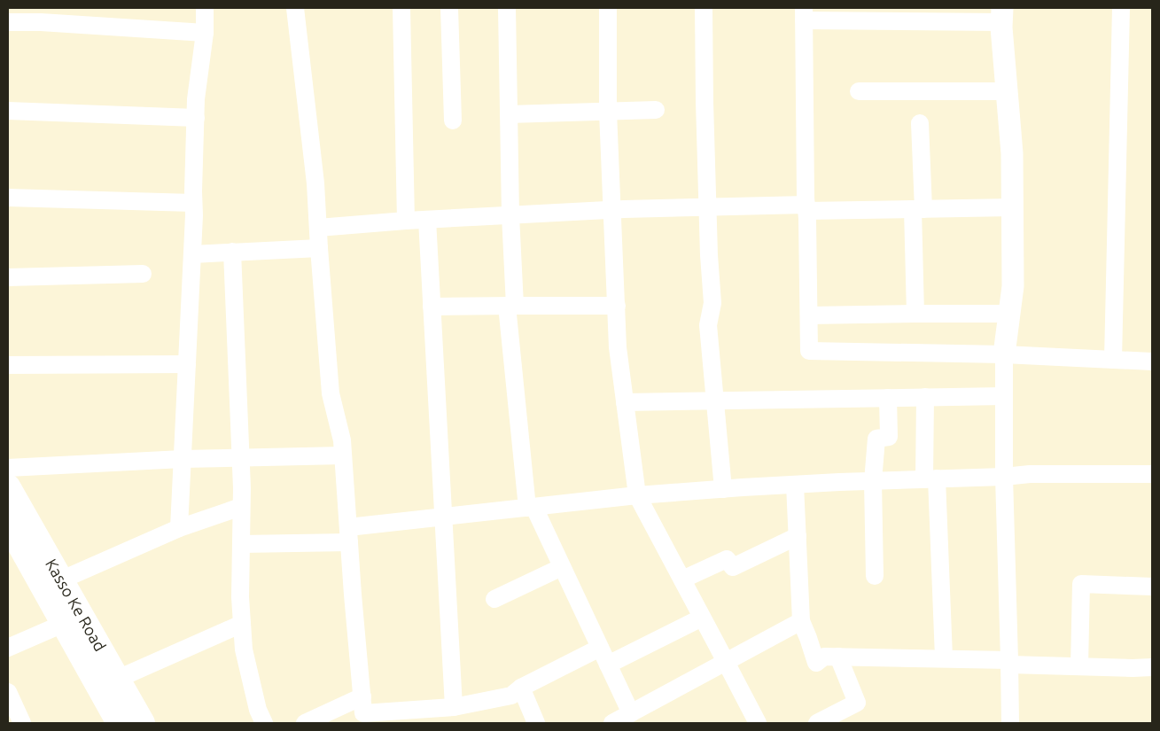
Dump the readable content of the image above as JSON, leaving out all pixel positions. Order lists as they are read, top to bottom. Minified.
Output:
{"streets":{"main road":["Kasso Ke Road"]}}
